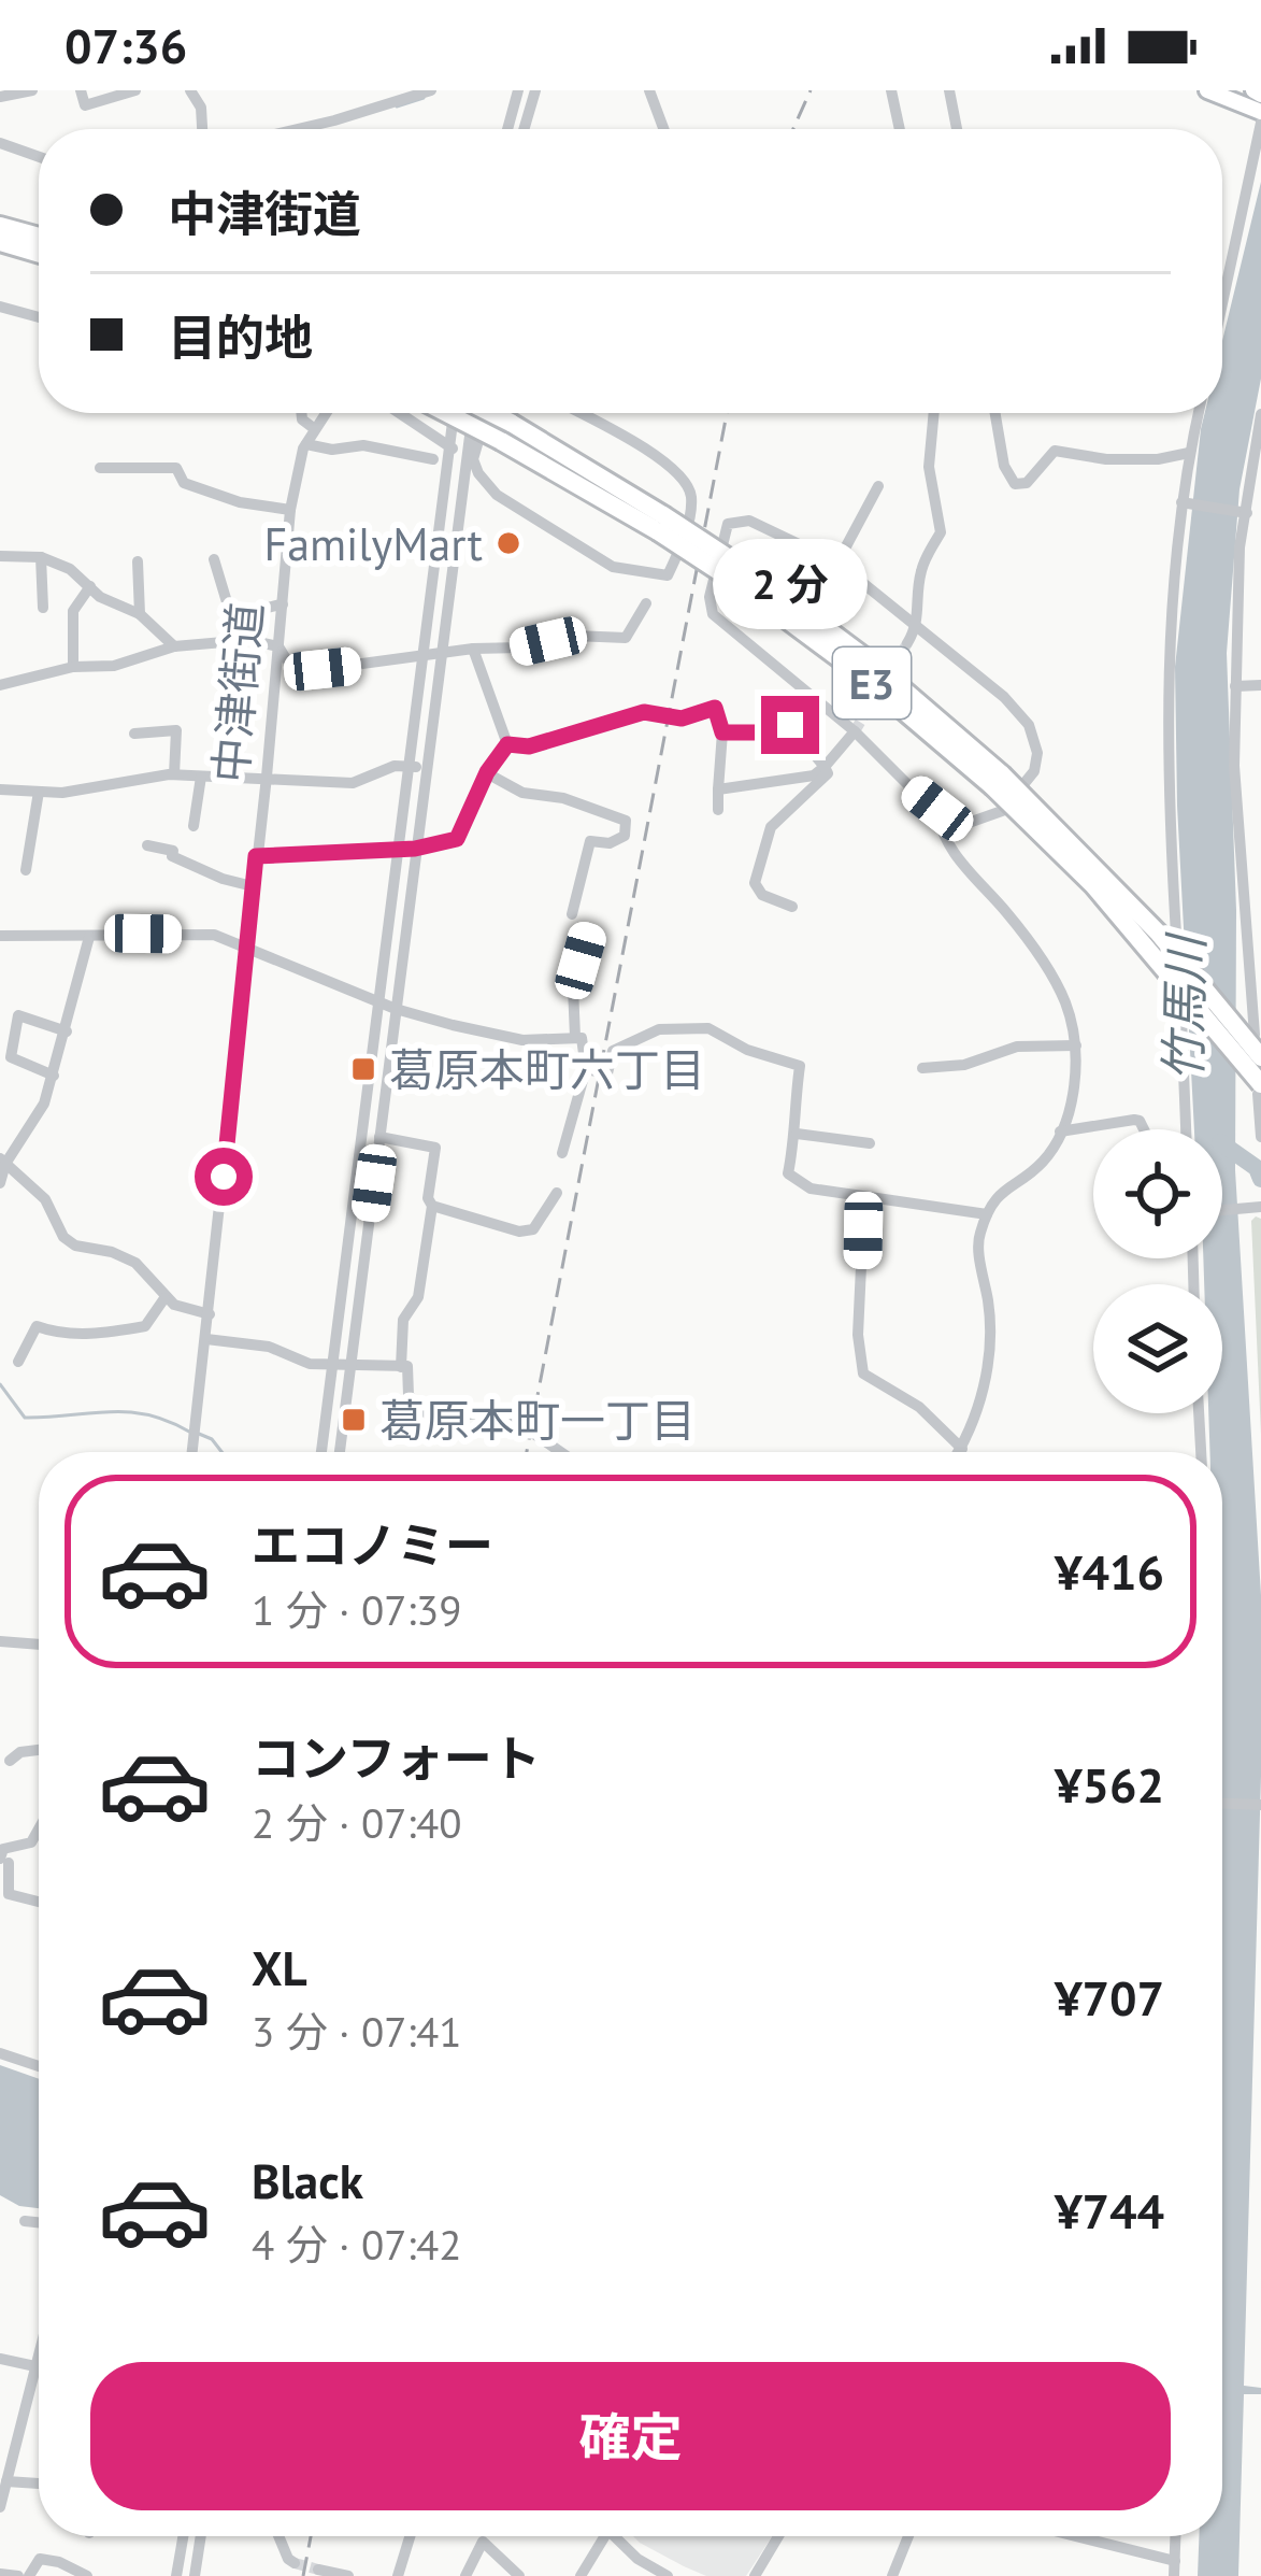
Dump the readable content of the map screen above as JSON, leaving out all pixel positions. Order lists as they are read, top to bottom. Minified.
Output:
{"streets":{"highway":["E3"],"street":["中津街道"]},"water":["竹馬川"],"places":{"other":["FamilyMart"],"transit":["葛原本町六丁目","葛原本町一丁目"]},"page":{"status":"07:36","banner":["中津街道","目的地"],"bubble":"2 分","list":[{"name":"エコノミー","note":"1 分 · 07:39","value":"¥416"},{"name":"コンフォート","note":"2 分 · 07:40","value":"¥562"},{"name":"XL","note":"3 分 · 07:41","value":"¥707"},{"name":"Black","note":"4 分 · 07:42","value":"¥744"}],"buttons":"確定"}}
